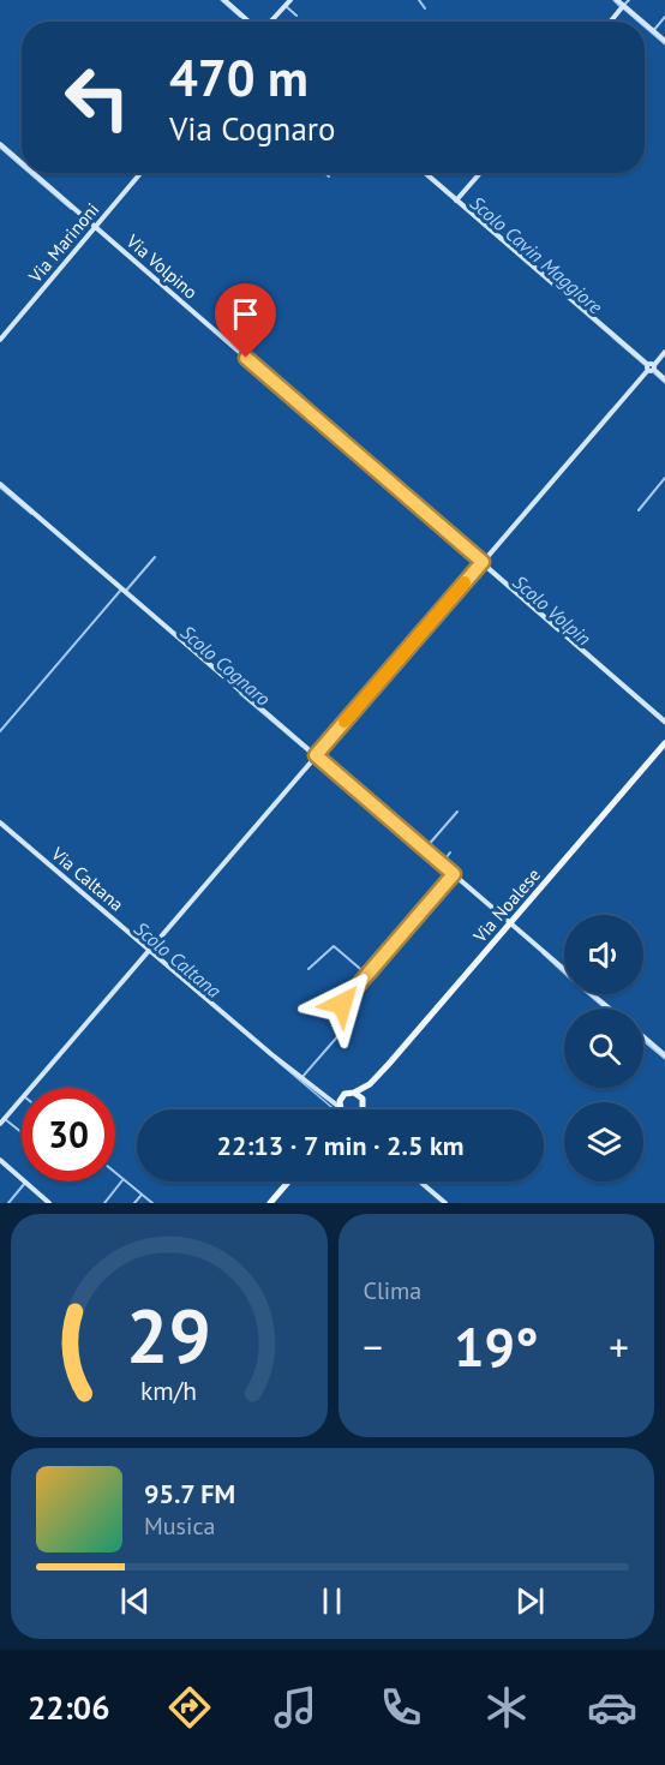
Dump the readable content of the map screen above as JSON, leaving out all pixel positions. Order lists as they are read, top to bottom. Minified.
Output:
{"streets":{"main road":["Via Noalese"],"street":["Via Marinoni","Via Volpino","Via Caltana"]},"crossings":[["Via Marinoni","Via Volpino"]],"water":["Scolo Cavin Maggiore","Scolo Volpin","Scolo Cognaro","Scolo Caltana"],"page":{"turn":["470 m","Via Cognaro"],"limit":"30","trip":"22:13 · 7 min · 2.5 km","tile":"Clima","heat":["−","19°","+"],"song":["95.7 FM","Musica"],"tabs":"22:06","gauge":["29","km/h"]}}
